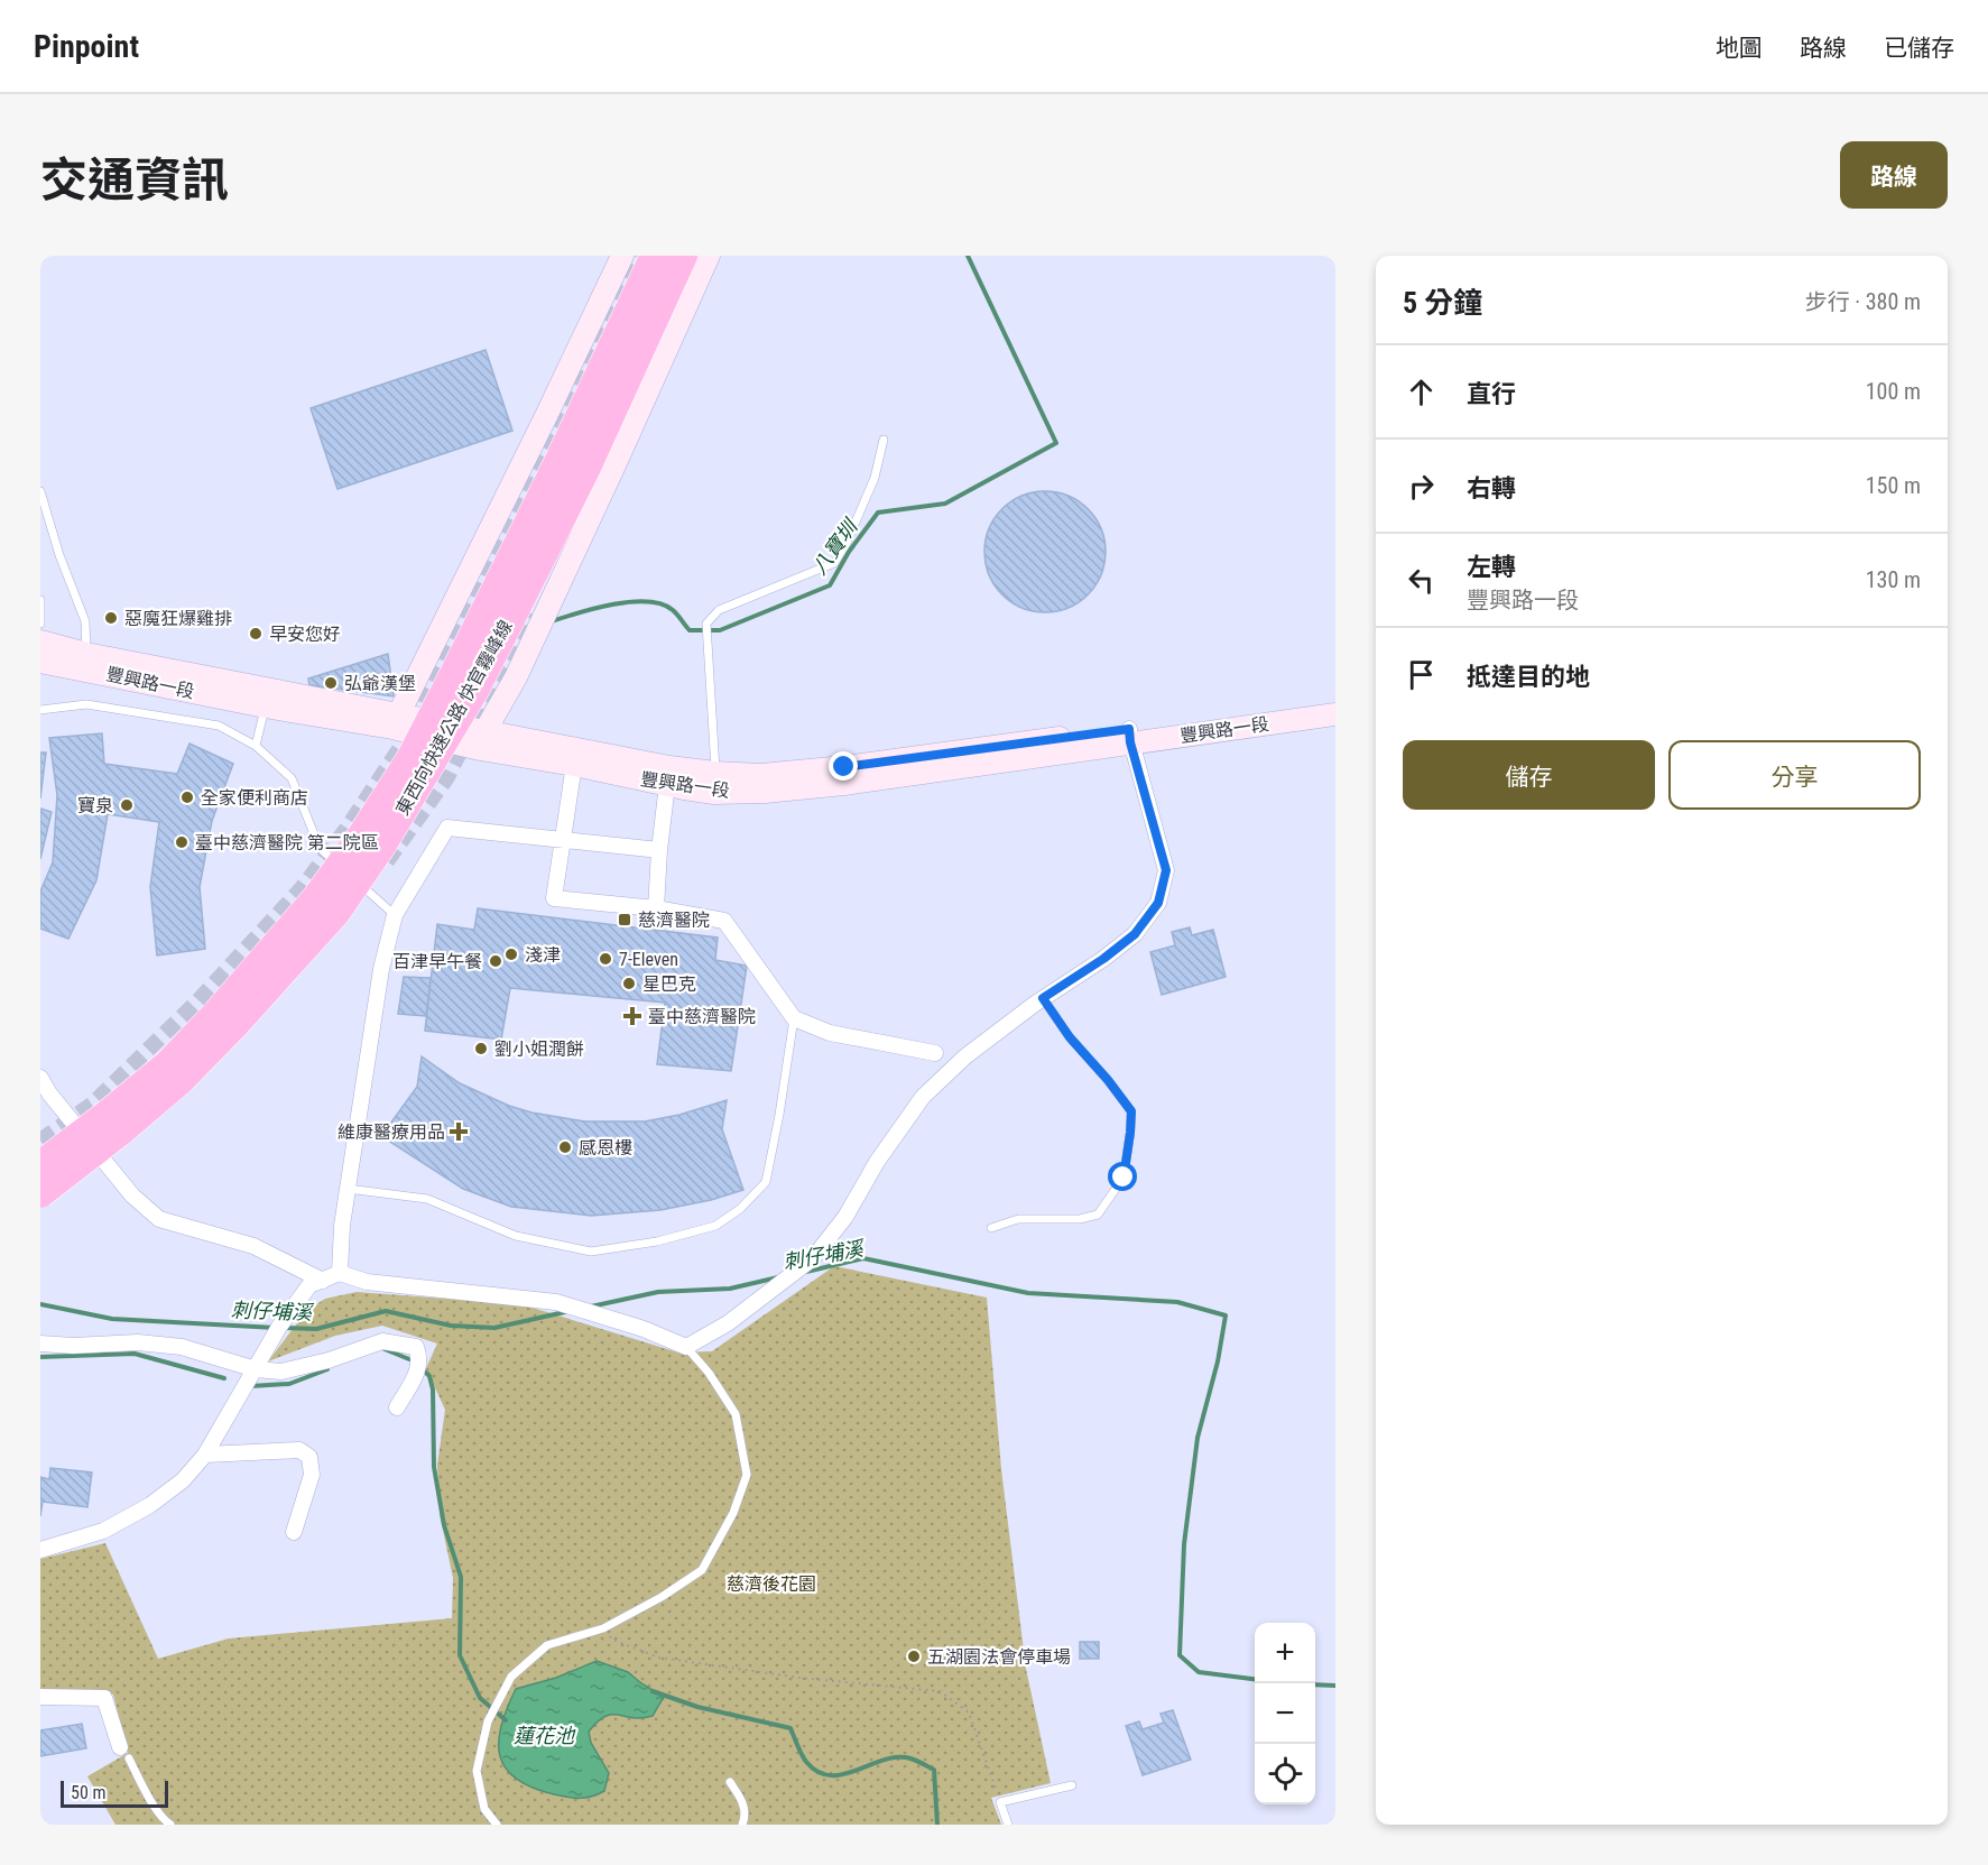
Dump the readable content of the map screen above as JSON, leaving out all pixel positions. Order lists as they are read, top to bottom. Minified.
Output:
{"streets":{"highway":["東西向快速公路 快官霧峰線"],"street":["豐興路一段"]},"water":["八寶圳","刺仔埔溪","蓮花池"],"parks":["慈濟後花園"],"places":{"other":["惡魔狂爆雞排","早安您好","弘爺漢堡","全家便利商店","寶泉","臺中慈濟醫院 第二院區","淺津","7-Eleven","百津早午餐","星巴克","劉小姐潤餅","感恩樓","五湖園法會停車場"],"transit":["慈濟醫院"],"health":["臺中慈濟醫院","維康醫療用品"]},"scale_bar":"50 m","page":{"header":"Pinpoint","nav":["地圖","路線","已儲存"],"title":"交通資訊","buttons":["路線",["儲存","分享"]],"heading":["5 分鐘","步行 · 380 m"],"list":[["直行","100 m"],["右轉","150 m"],["左轉","豐興路一段","130 m"],"抵達目的地"],"map_buttons":["+","−"],"scale":"50 m"}}
